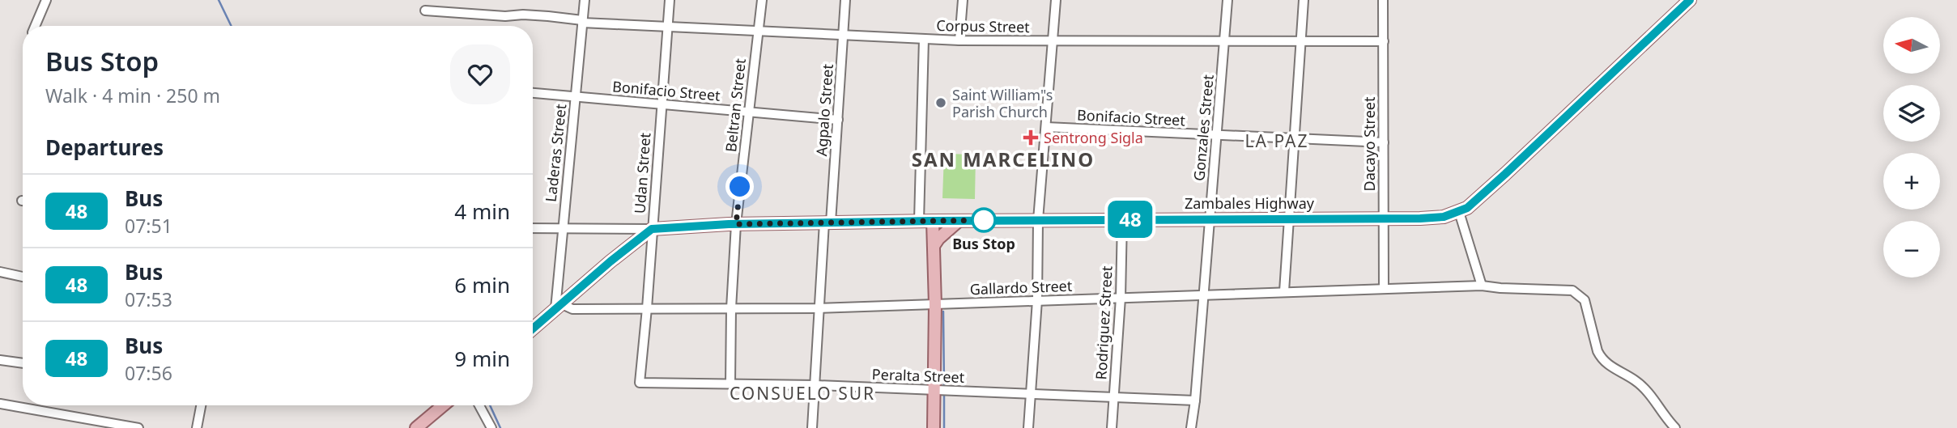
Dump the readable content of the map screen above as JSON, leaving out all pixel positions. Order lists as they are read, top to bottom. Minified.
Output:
{"streets":{"main road":["Zambales Highway"],"street":["Corpus Street","Bonifacio Street","Beltran Street","Agpalo Street","Gonzales Street","Dacayo Street","Laderas Street","Udan Street","Gallardo Street","Rodriguez Street","Peralta Street"]},"crossings":[["Corpus Street","Beltran Street"],["Corpus Street","Agpalo Street"],["Corpus Street","Gonzales Street"],["Corpus Street","Dacayo Street"],["Corpus Street","Laderas Street"],["Corpus Street","Udan Street"],["Bonifacio Street","Beltran Street"],["Bonifacio Street","Agpalo Street"],["Bonifacio Street","Gonzales Street"],["Bonifacio Street","Dacayo Street"],["Bonifacio Street","Laderas Street"],["Bonifacio Street","Udan Street"],["Beltran Street","Zambales Highway"],["Beltran Street","Gallardo Street"],["Beltran Street","Peralta Street"],["Agpalo Street","Zambales Highway"],["Agpalo Street","Gallardo Street"],["Agpalo Street","Peralta Street"],["Gonzales Street","Zambales Highway"],["Gonzales Street","Gallardo Street"],["Gonzales Street","Peralta Street"],["Dacayo Street","Zambales Highway"],["Dacayo Street","Gallardo Street"],["Laderas Street","Gallardo Street"],["Udan Street","Zambales Highway"],["Udan Street","Gallardo Street"],["Udan Street","Peralta Street"],["Zambales Highway","Rodriguez Street"],["Gallardo Street","Rodriguez Street"],["Rodriguez Street","Peralta Street"]],"districts":["LA PAZ","SAN MARCELINO","CONSUELO SUR"],"places":{"other":["Saint William\"s Parish Church","Bus Stop"],"health":["Sentrong Sigla"]},"lines":["bus line 48"],"north":"left","page":{"on_map":"48","map_buttons":["+","−"],"heading":[["Bus Stop","Walk · 4 min · 250 m"],"Departures"],"list":[{"mark":"48","name":"Bus","note":"07:51","value":"4 min"},{"mark":"48","name":"Bus","note":"07:53","value":"6 min"},{"mark":"48","name":"Bus","note":"07:56","value":"9 min"}]}}
